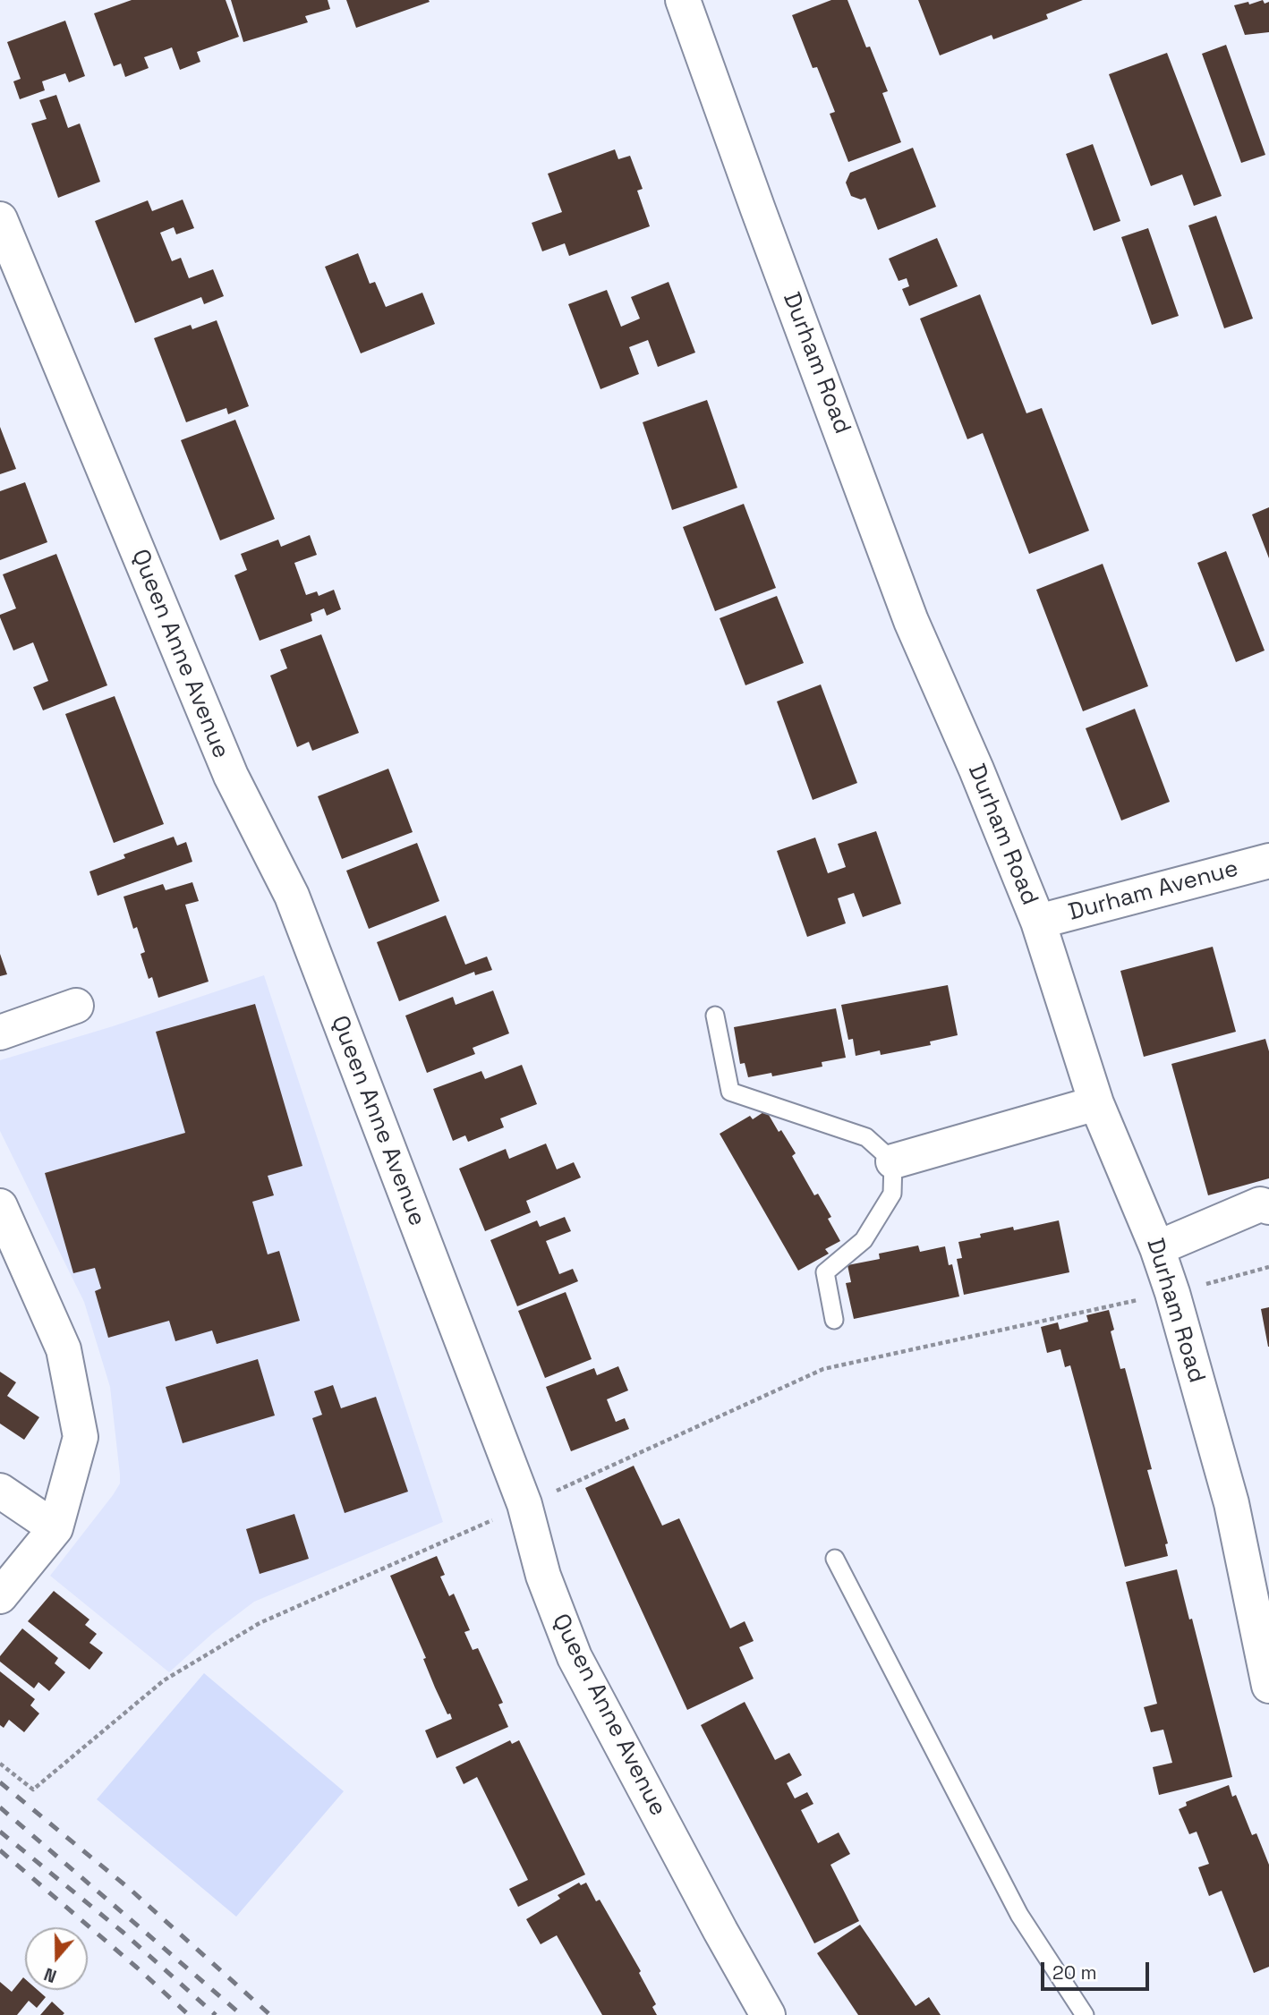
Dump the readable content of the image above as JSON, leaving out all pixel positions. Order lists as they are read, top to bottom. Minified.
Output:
{"streets":{"street":["Durham Road","Queen Anne Avenue","Durham Avenue"]},"crossings":[["Durham Road","Durham Avenue"]],"scale_bar":"20 m","north":"bottom"}
